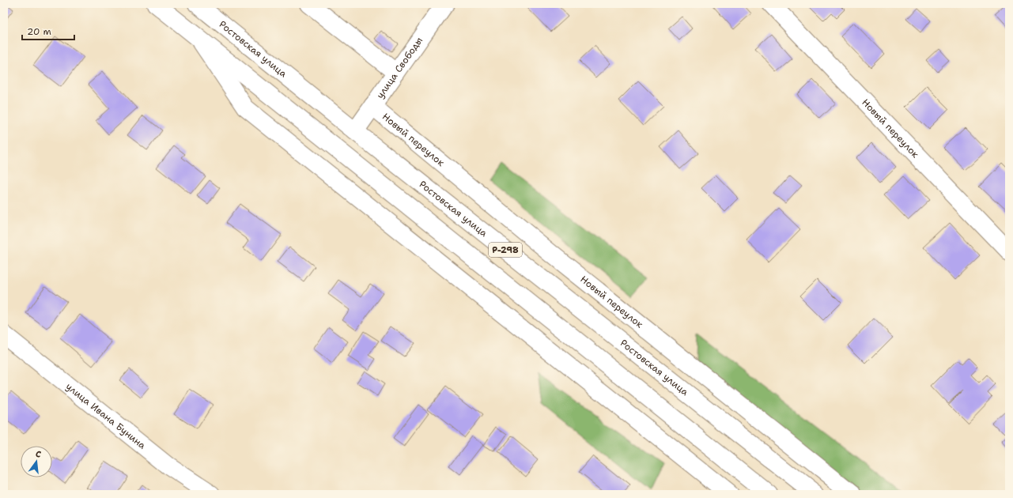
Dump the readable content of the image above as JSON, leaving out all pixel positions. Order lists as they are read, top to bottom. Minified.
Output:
{"streets":{"main road":["Ростовская улица","улица Свободы","Новый переулок","Р-298","улица Ивана Бунина"]},"crossings":[["Ростовская улица","улица Свободы"],["улица Свободы","Новый переулок"]],"scale_bar":"20 m","north":"top"}
